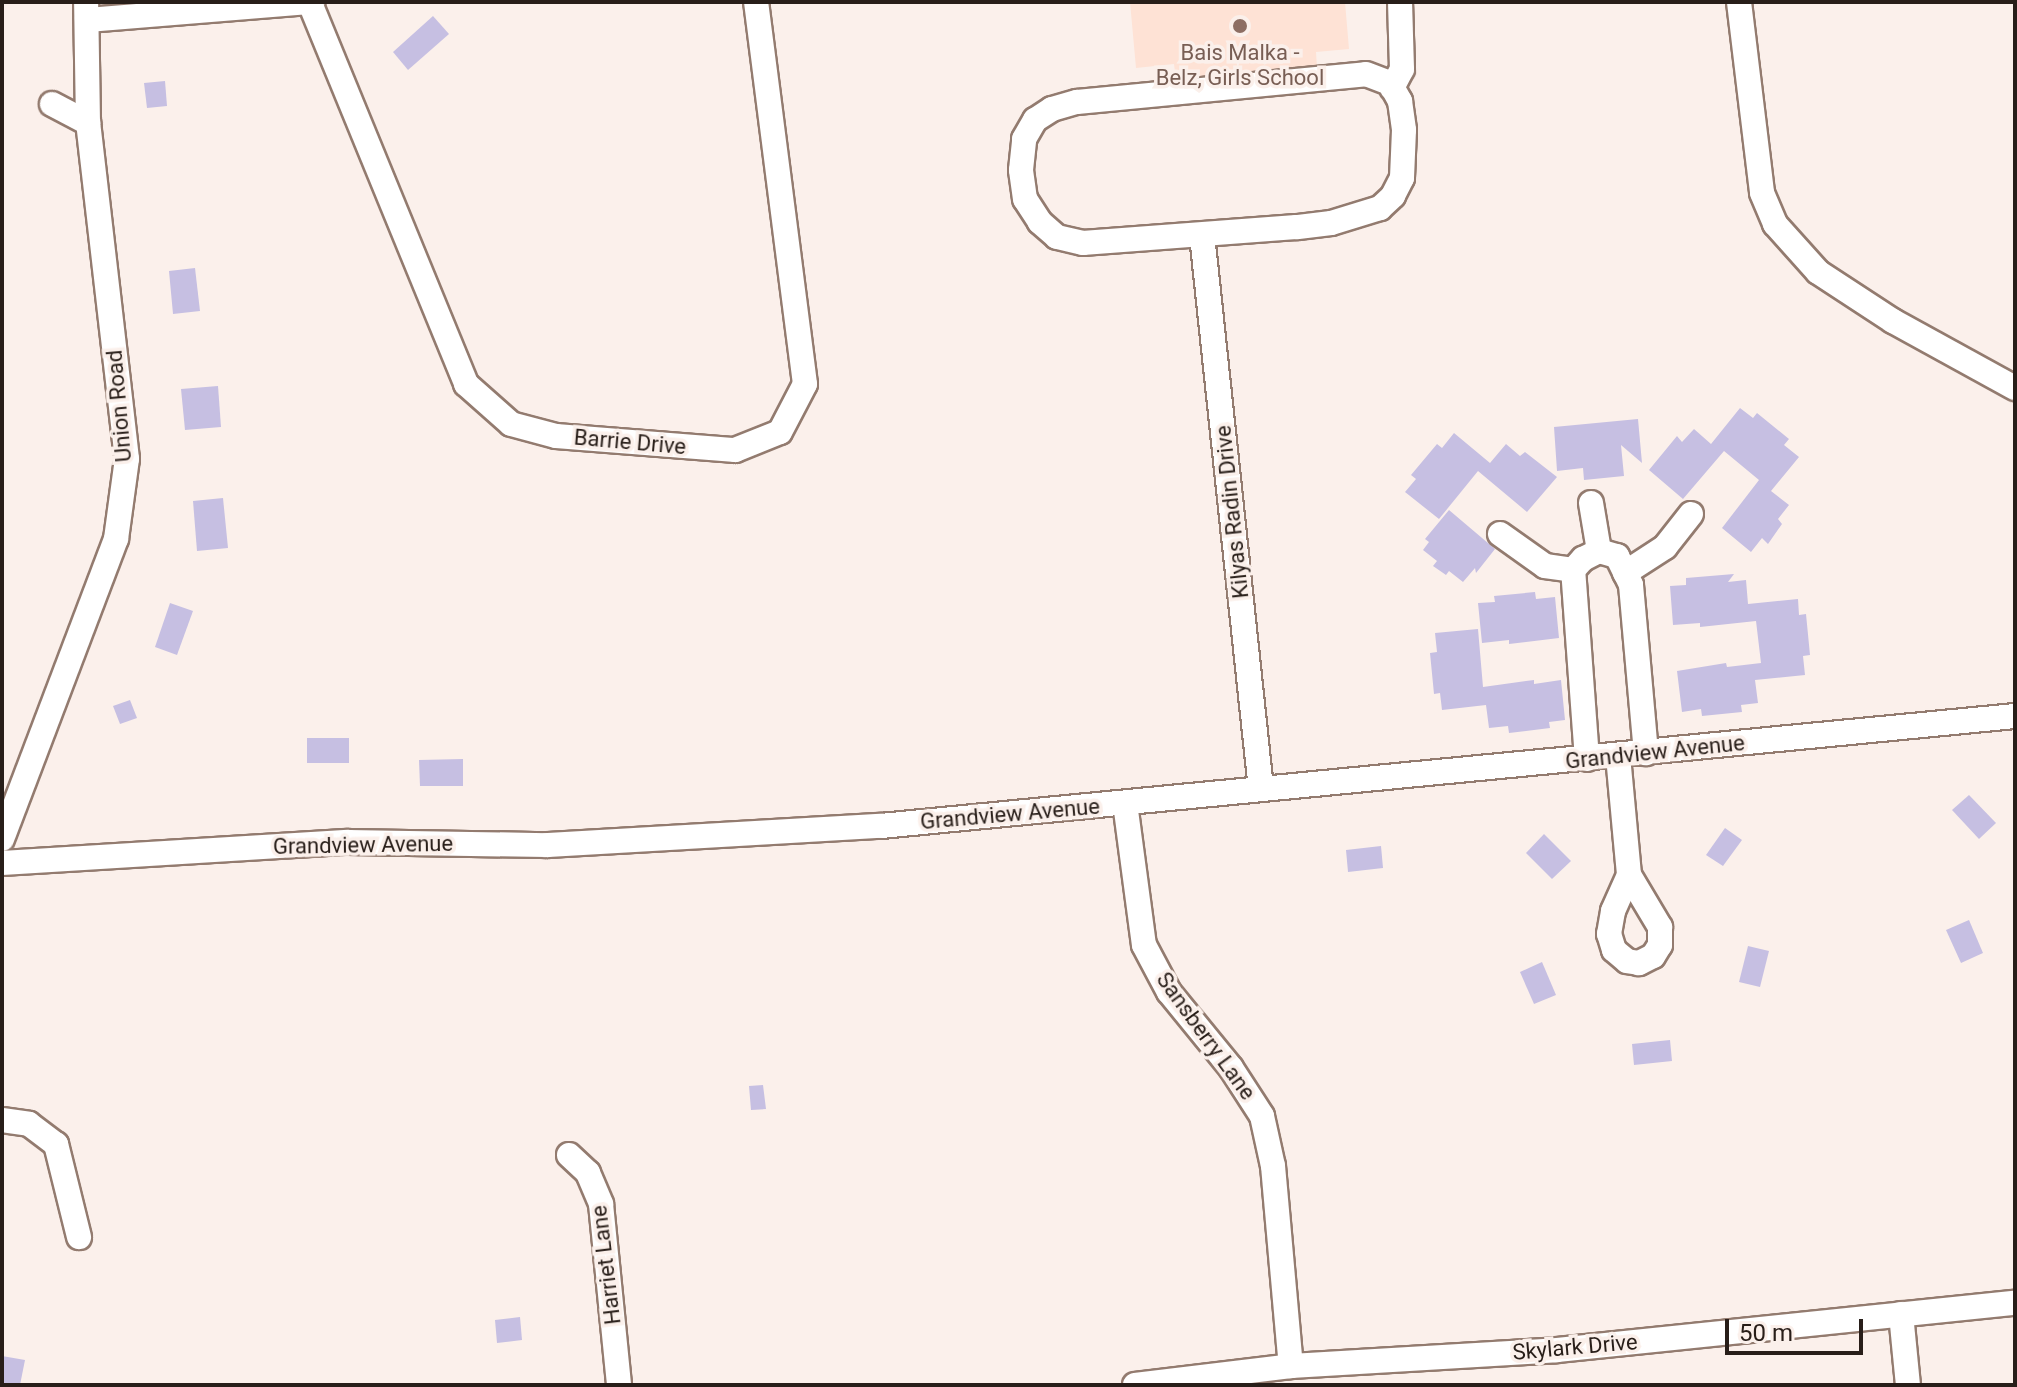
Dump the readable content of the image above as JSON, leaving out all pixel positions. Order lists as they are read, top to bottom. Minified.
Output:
{"streets":{"street":["Union Road","Barrie Drive","Kilyas Radin Drive","Grandview Avenue","Sansberry Lane","Harriet Lane","Skylark Drive"]},"crossings":[["Kilyas Radin Drive","Grandview Avenue"],["Grandview Avenue","Sansberry Lane"],["Sansberry Lane","Skylark Drive"]],"places":["Bais Malka - Belz, Girls School"],"scale_bar":"50 m"}
